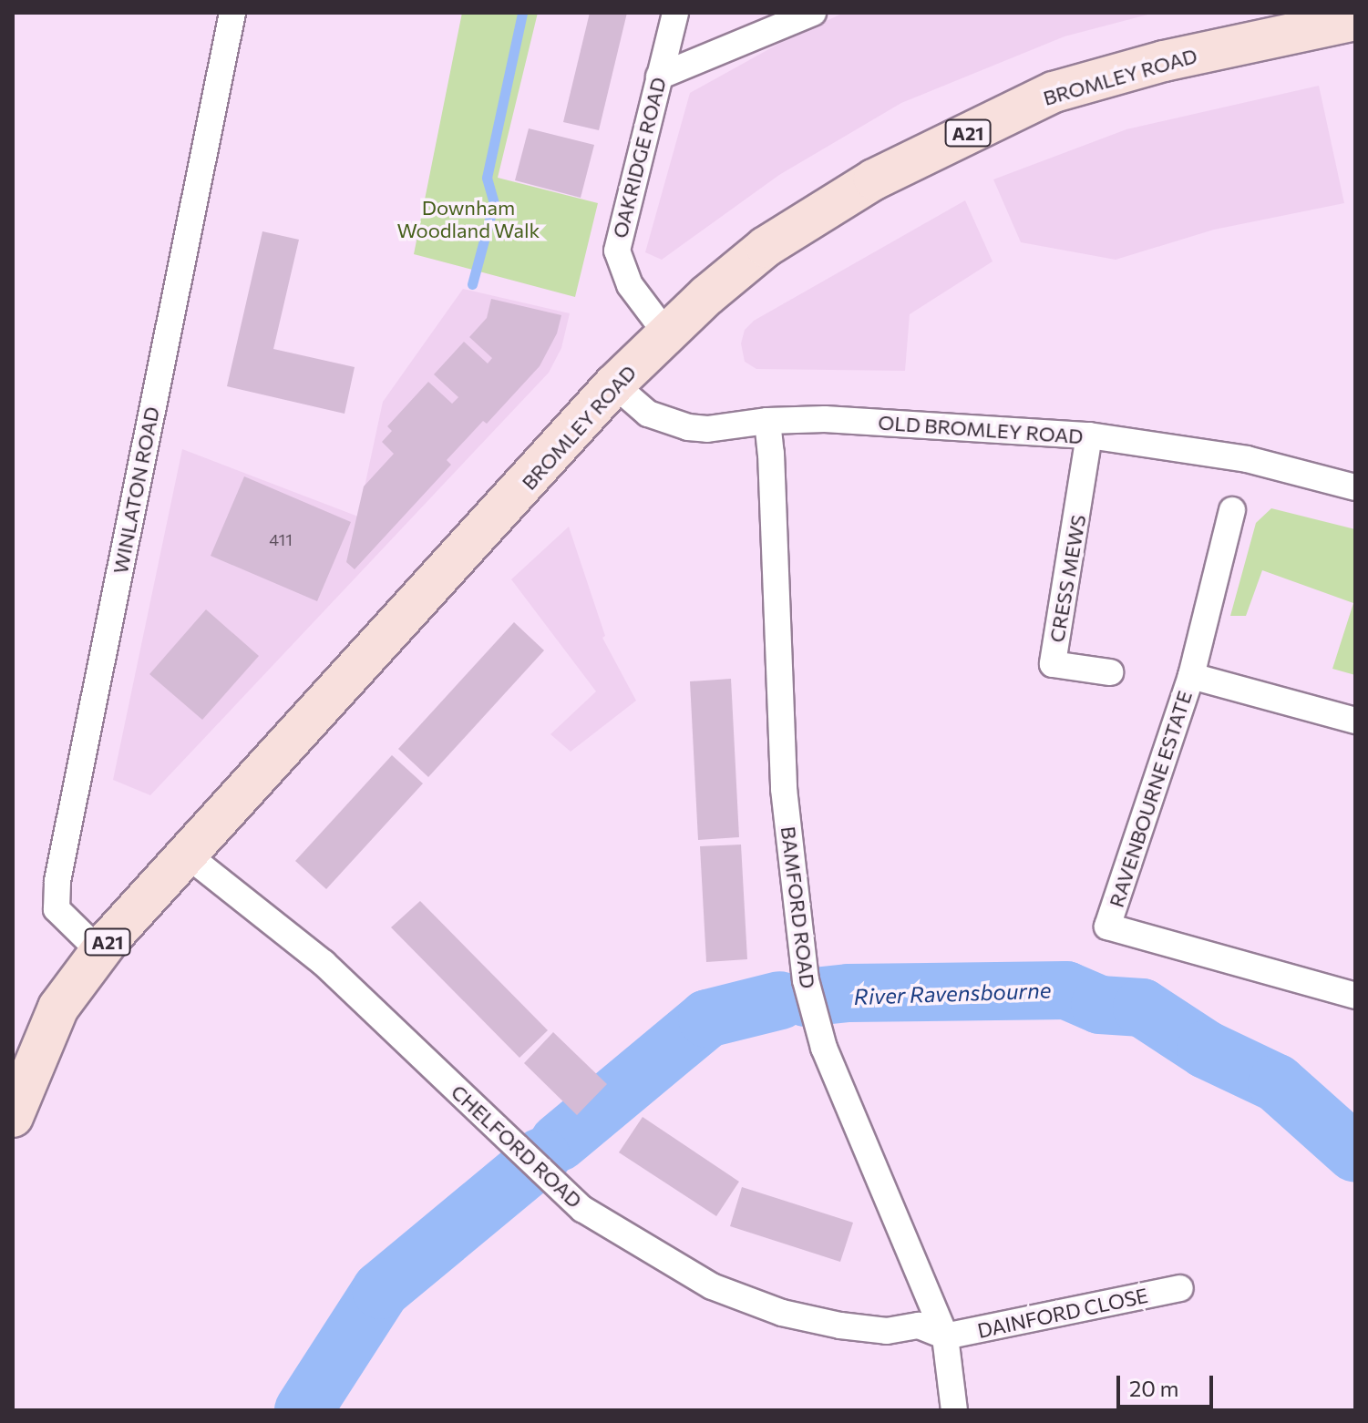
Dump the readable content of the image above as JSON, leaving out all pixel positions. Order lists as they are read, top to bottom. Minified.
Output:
{"streets":{"main road":["BROMLEY ROAD","A21"],"street":["OAKRIDGE ROAD","OLD BROMLEY ROAD","WINLATON ROAD","CRESS MEWS","RAVENBOURNE ESTATE","BAMFORD ROAD","CHELFORD ROAD","DAINFORD CLOSE"]},"crossings":[["BROMLEY ROAD","OAKRIDGE ROAD"],["BROMLEY ROAD","OLD BROMLEY ROAD"],["BROMLEY ROAD","WINLATON ROAD"],["BROMLEY ROAD","CHELFORD ROAD"],["OLD BROMLEY ROAD","CRESS MEWS"],["OLD BROMLEY ROAD","BAMFORD ROAD"],["BAMFORD ROAD","CHELFORD ROAD"],["BAMFORD ROAD","DAINFORD CLOSE"],["CHELFORD ROAD","DAINFORD CLOSE"]],"water":["River Ravensbourne"],"parks":["Downham Woodland Walk"],"house_numbers":["411"],"scale_bar":"20 m"}
